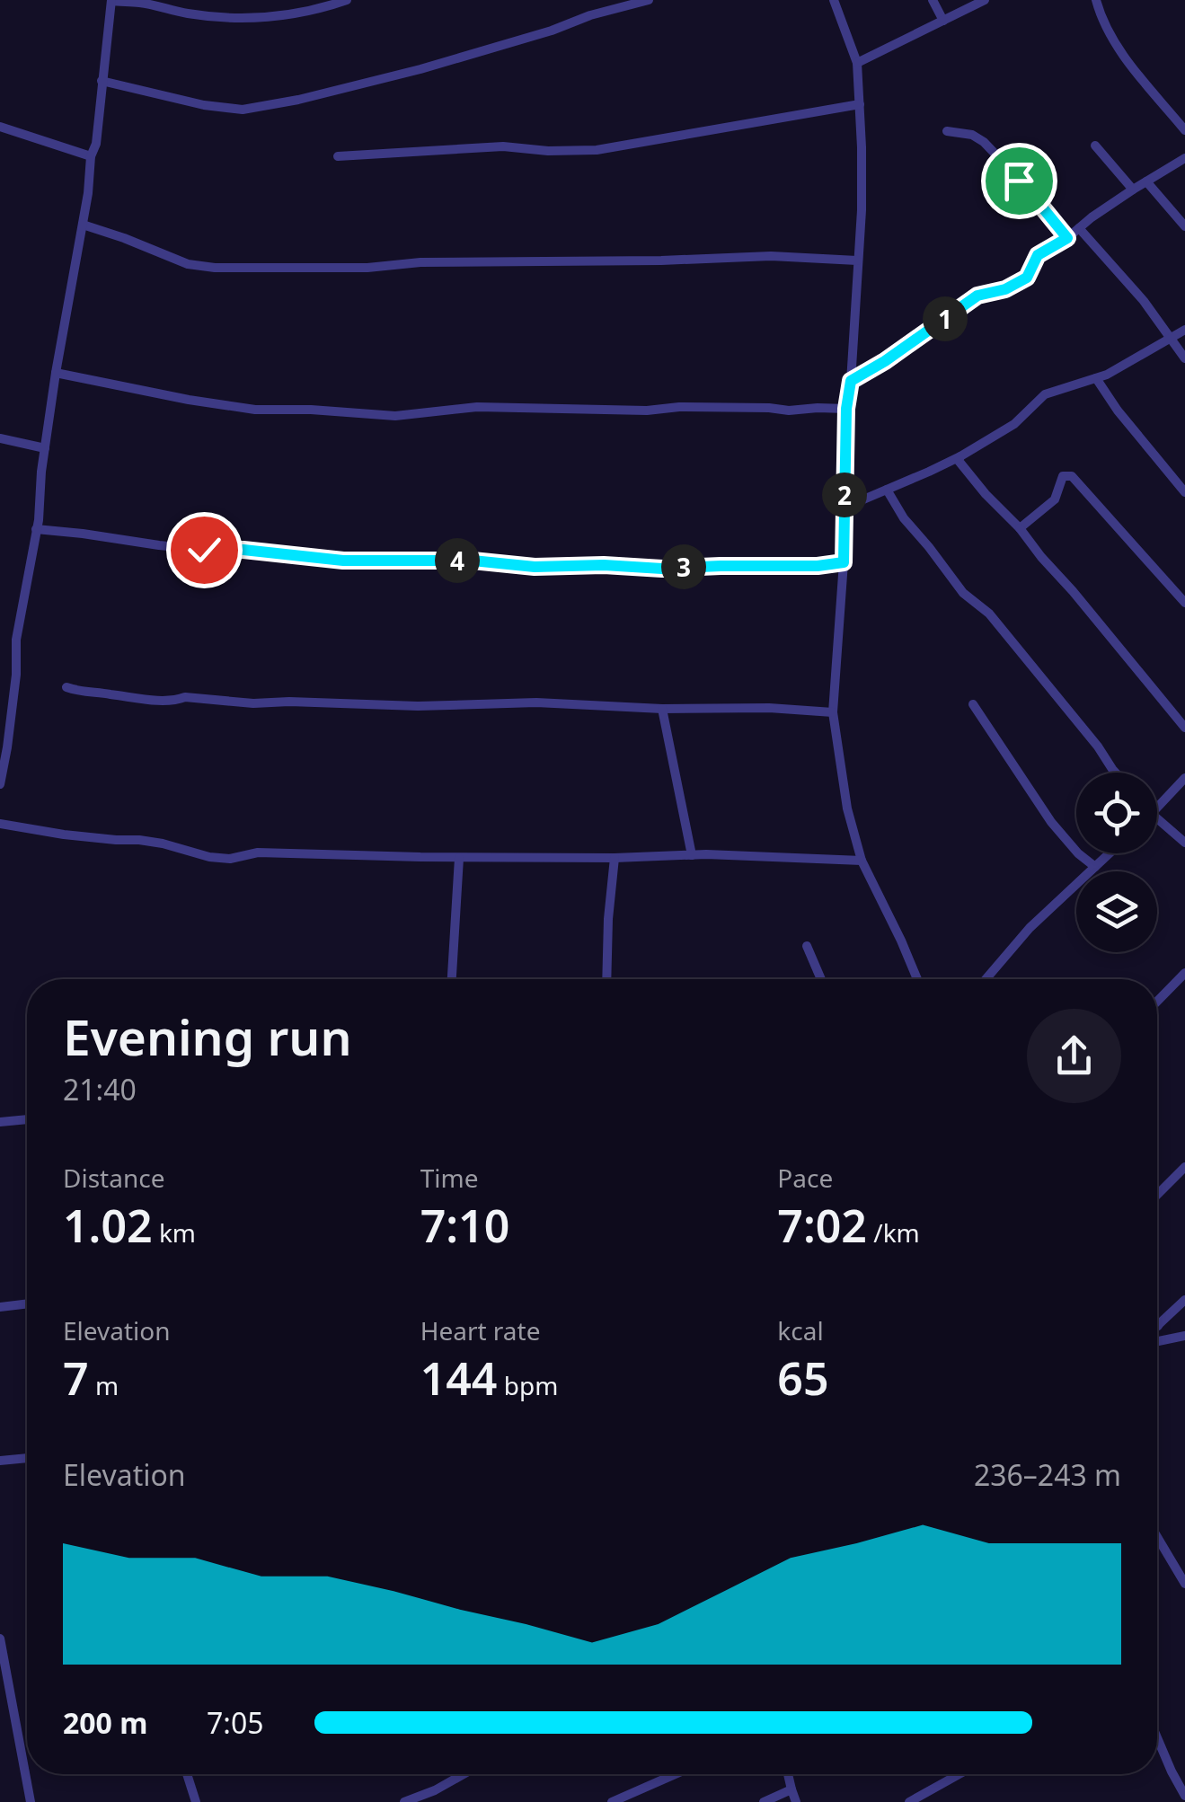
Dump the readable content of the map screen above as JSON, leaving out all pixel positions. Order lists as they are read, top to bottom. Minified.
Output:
{"page":{"pins":["1","2","4","3"],"heading":["Evening run","21:40"],"stats":[["Distance","1.02 km"],["Time","7:10"],["Pace","7:02 /km"],["Elevation","7 m"],["Heart rate","144 bpm"],["kcal","65"]],"chart":["Elevation","236–243 m"],"list":[{"name":"200 m","note":"7:05"}]}}
